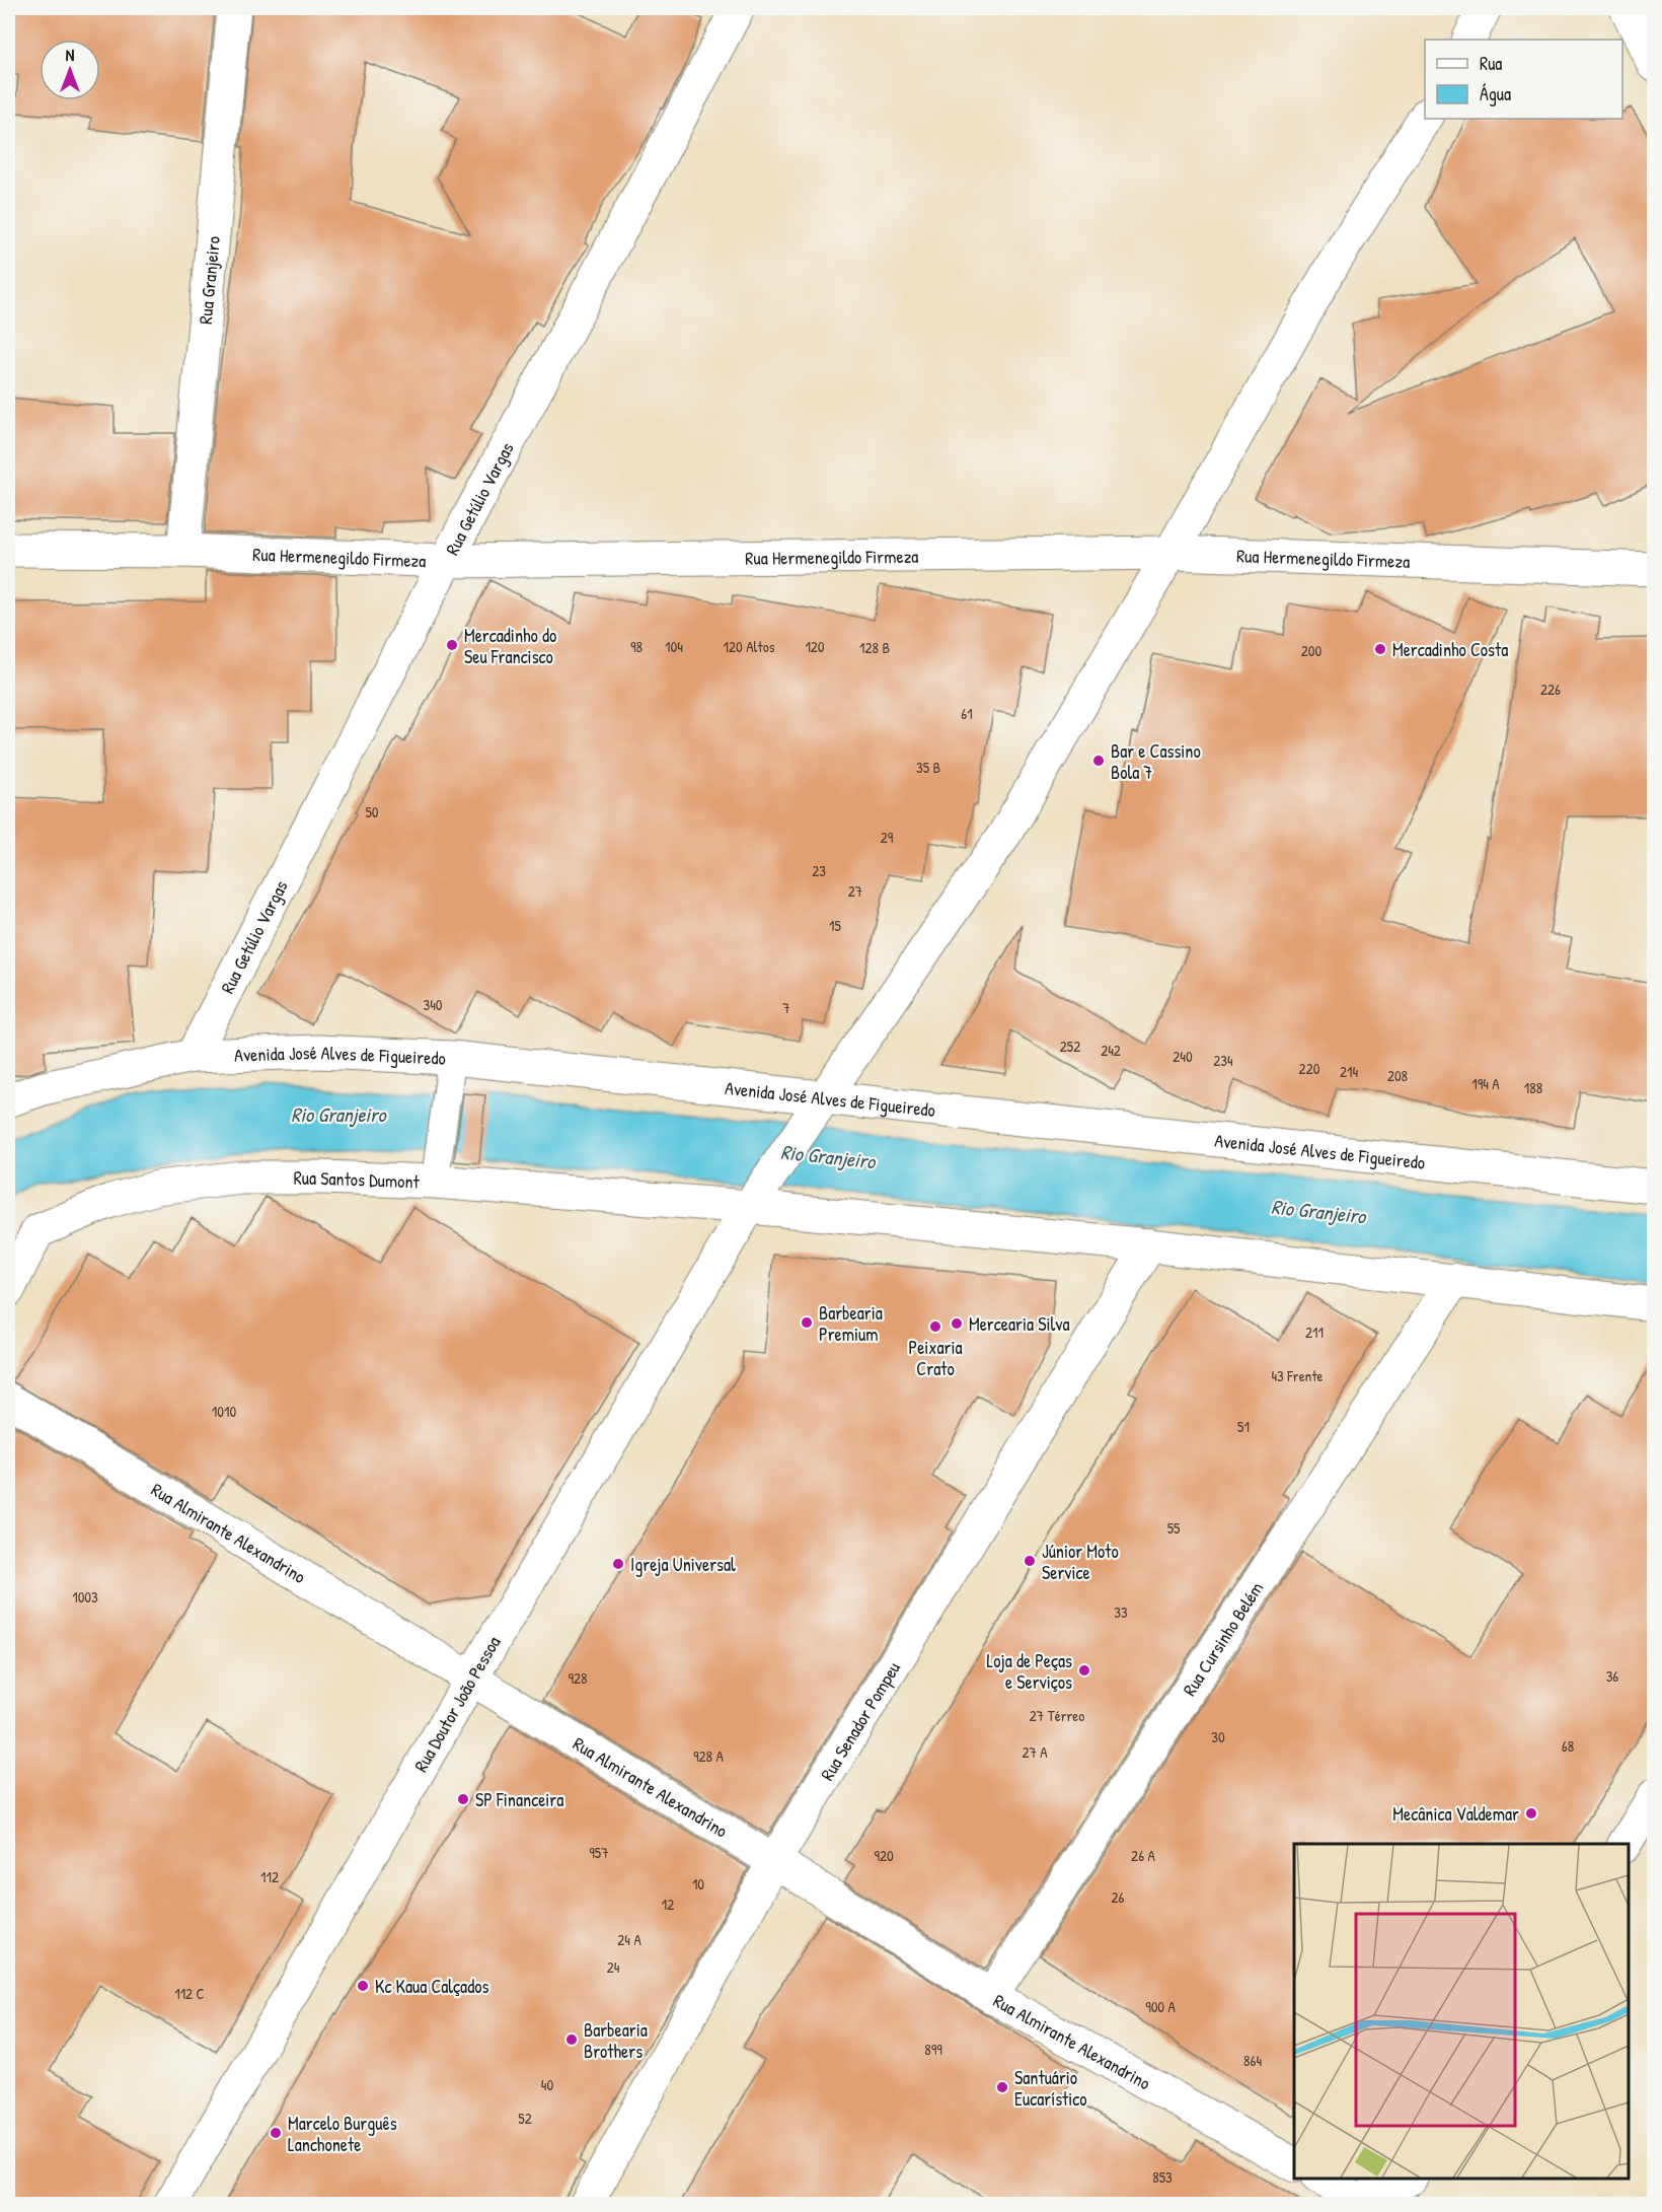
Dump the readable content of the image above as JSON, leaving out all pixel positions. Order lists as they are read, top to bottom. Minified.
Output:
{"streets":{"street":["Rua Granjeiro","Rua Getúlio Vargas","Rua Hermenegildo Firmeza","Avenida José Alves de Figueiredo","Rua Santos Dumont","Rua Almirante Alexandrino","Rua Cursinho Belém","Rua Doutor João Pessoa","Rua Senador Pompeu"]},"crossings":[["Rua Granjeiro","Rua Hermenegildo Firmeza"],["Rua Getúlio Vargas","Rua Hermenegildo Firmeza"],["Rua Getúlio Vargas","Avenida José Alves de Figueiredo"],["Rua Hermenegildo Firmeza","Rua Doutor João Pessoa"],["Avenida José Alves de Figueiredo","Rua Doutor João Pessoa"],["Rua Santos Dumont","Rua Doutor João Pessoa"],["Rua Almirante Alexandrino","Rua Cursinho Belém"],["Rua Almirante Alexandrino","Rua Doutor João Pessoa"],["Rua Almirante Alexandrino","Rua Senador Pompeu"]],"water":["Rio Granjeiro"],"places":["Mercadinho do Seu Francisco","Mercadinho Costa","Bar e Cassino Bola 7","Barbearia Premium","Mercearia Silva","Peixaria Crato","Júnior Moto Service","Igreja Universal","Loja de Peças e Serviços","SP Financeira","Mecânica Valdemar","Kc Kaua Calçados","Barbearia Brothers","Santuário Eucarístico","Marcelo Burguês Lanchonete"],"house_numbers":["98","104","120 Altos","120","128 B","200","226","61","35 B","50","29","23","27","15","340","7","252","242","240","234","220","214","208","194 A","188","211","43 Frente","1010","51","55","1003","33","36","928","27 Térreo","30","68","27 A","928 A","957","920","26 A","112","10","26","12","24 A","24","112 C","900 A","899","864","40","52","853"],"legend":["Rua","Água"],"north":"top"}
